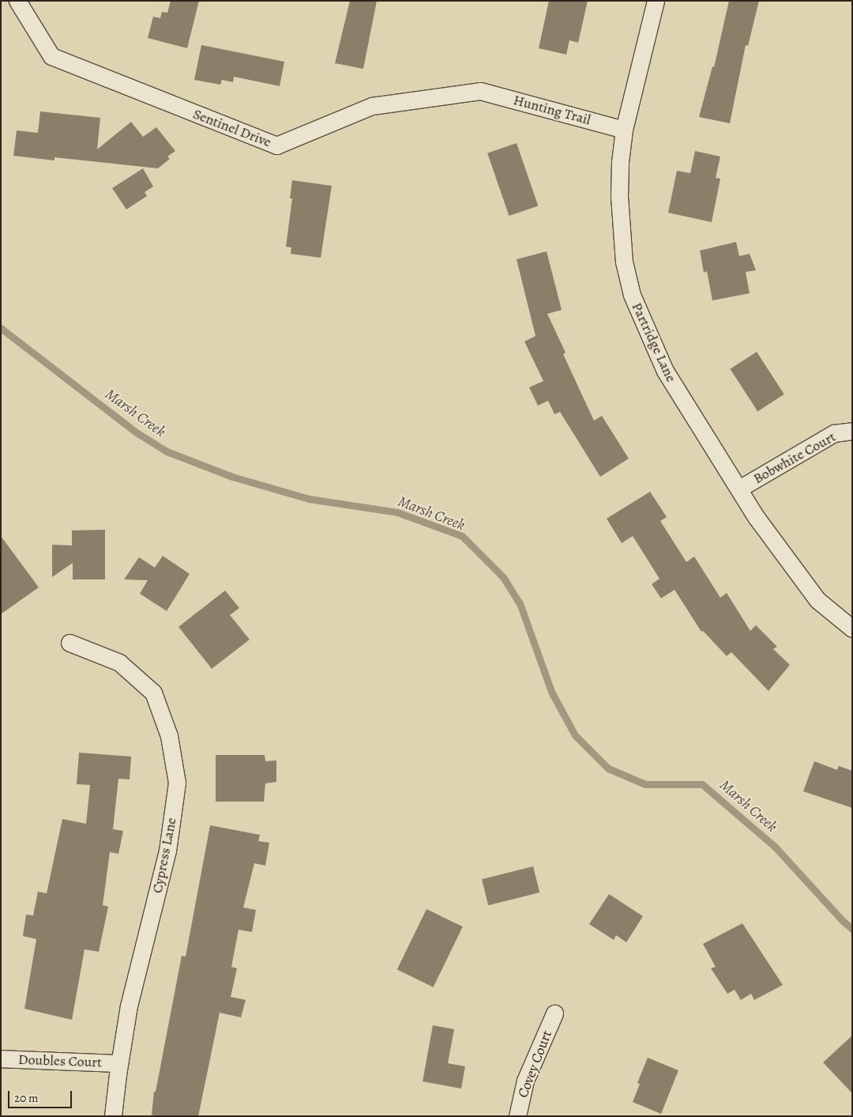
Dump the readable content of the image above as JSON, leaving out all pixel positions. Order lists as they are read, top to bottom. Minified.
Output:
{"streets":{"street":["Hunting Trail","Sentinel Drive","Partridge Lane","Bobwhite Court","Cypress Lane","Doubles Court","Covey Court"]},"crossings":[["Hunting Trail","Sentinel Drive"],["Hunting Trail","Partridge Lane"],["Partridge Lane","Bobwhite Court"],["Cypress Lane","Doubles Court"]],"water":["Marsh Creek"],"scale_bar":"20 m"}
